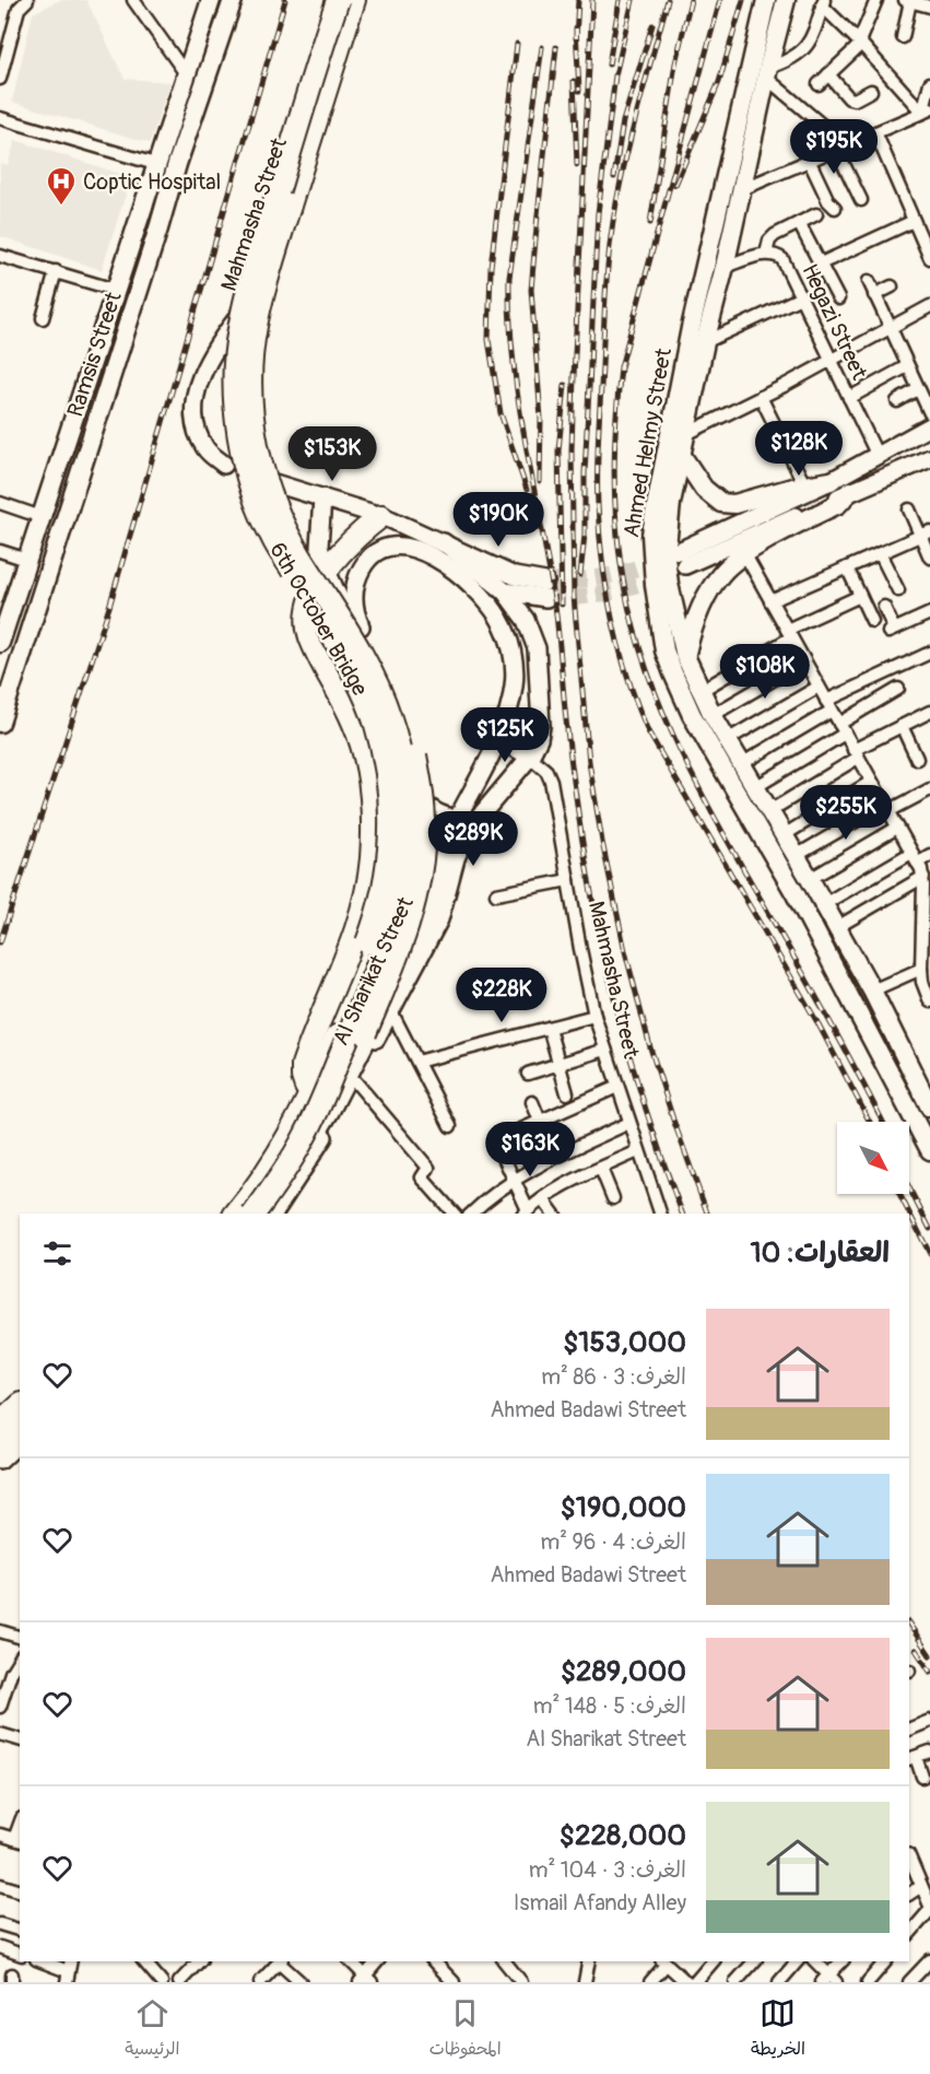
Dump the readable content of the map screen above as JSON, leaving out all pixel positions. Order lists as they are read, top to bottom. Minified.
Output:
{"streets":{"highway":["6th October Bridge"],"main road":["Mahmasha Street","Ramsis Street","Ahmed Helmy Street","Al Sharikat Street"],"street":["Hegazi Street"]},"crossings":[["Mahmasha Street","Al Sharikat Street"]],"places":{"hospital":["Coptic Hospital"]},"north":"bottom right","page":{"price":["$195K","$128K","$153K","$190K","$108K","$125K","$255K","$289K","$228K","$163K"],"heading":"العقارات: 10","list":[{"name":"$153,000","note":"الغرف: 3 · 86 m² · Ahmed Badawi Street"},{"name":"$190,000","note":"الغرف: 4 · 96 m² · Ahmed Badawi Street"},{"name":"$289,000","note":"الغرف: 5 · 148 m² · Al Sharikat Street"},{"name":"$228,000","note":"الغرف: 3 · 104 m² · Ismail Afandy Alley"}],"tabs":["الخريطة","المحفوظات","الرئيسية"]}}
